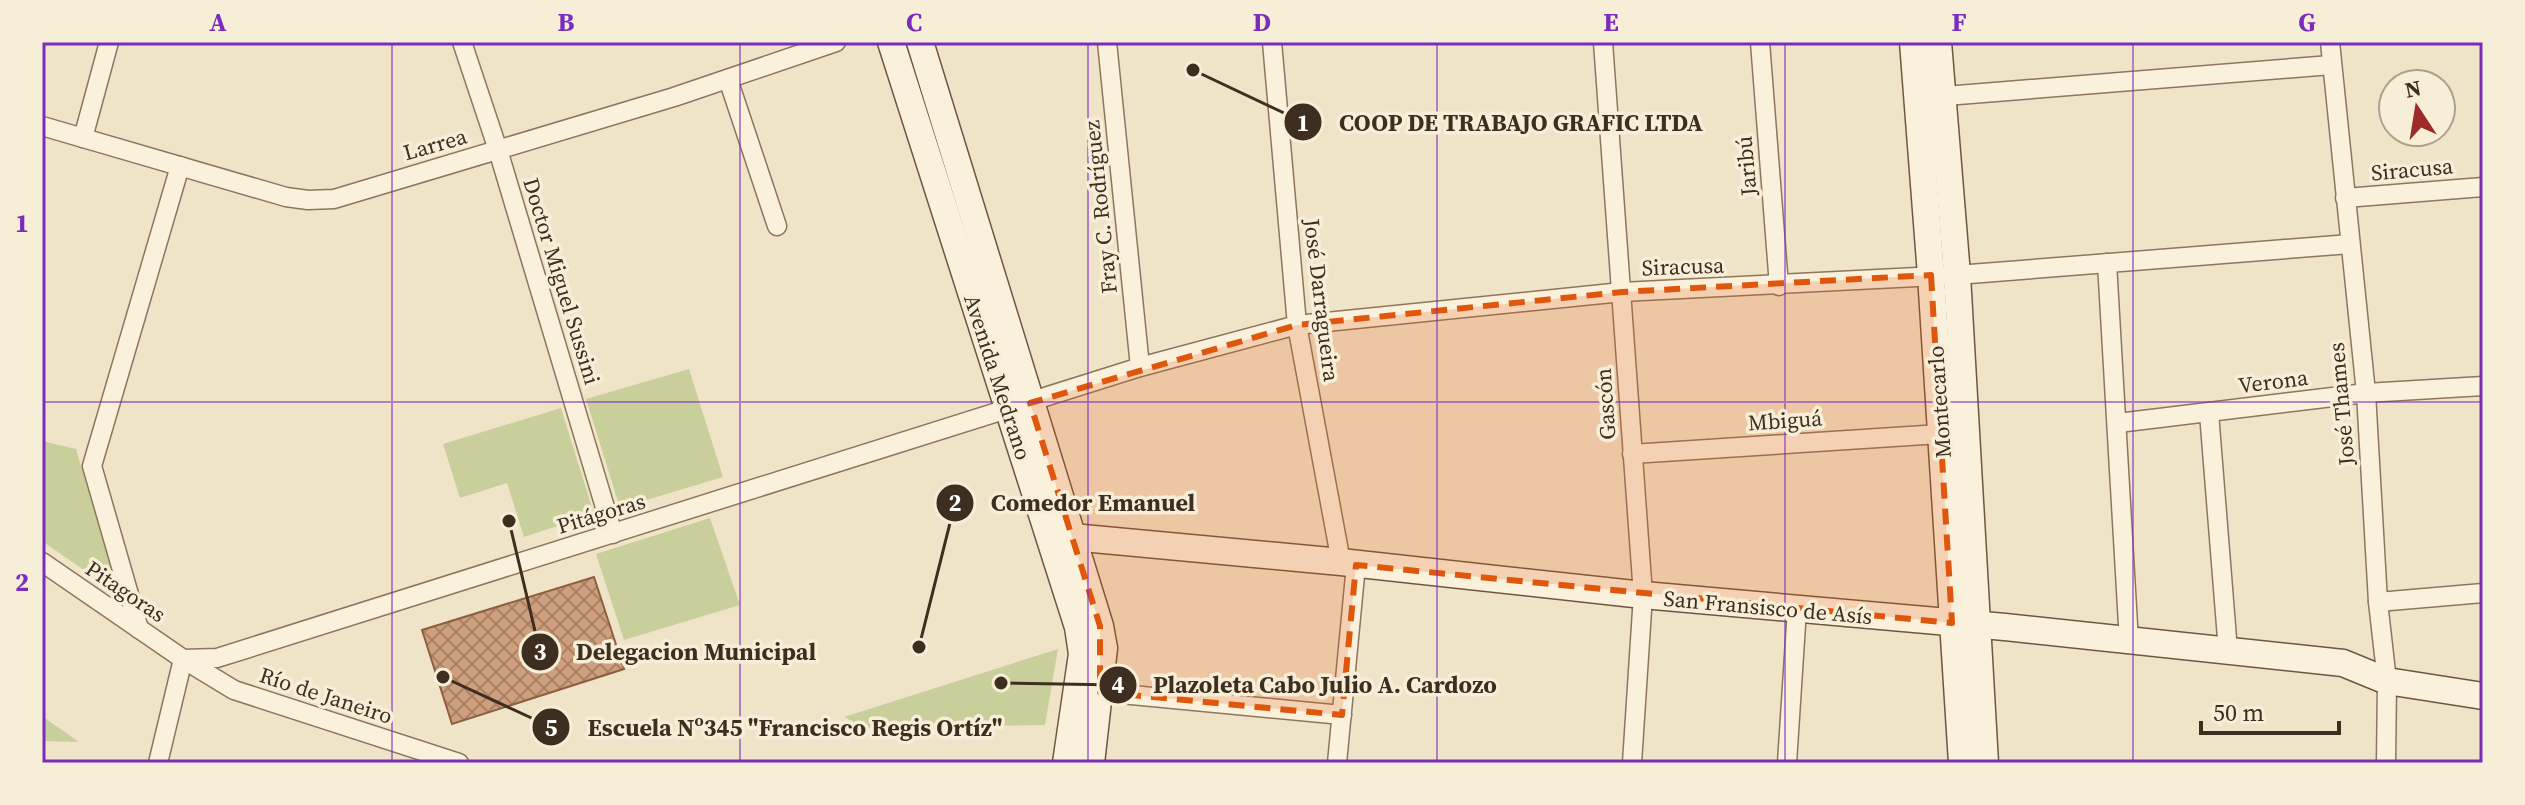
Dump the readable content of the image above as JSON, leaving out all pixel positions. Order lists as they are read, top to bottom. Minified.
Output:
{"streets":{"main road":["Avenida Medrano","Montecarlo","San Fransisco de Asís"],"street":["Larrea","Jaribú","Siracusa","Fray C. Rodríguez","Doctor Miguel Sussini","José Darragueira","Verona","Gascón","José Thames","Mbiguá","Pitágoras","Pitagoras","Río de Janeiro"]},"crossings":[["Larrea","Doctor Miguel Sussini"],["Jaribú","Siracusa"],["Siracusa","Fray C. Rodríguez"],["Siracusa","José Darragueira"],["Siracusa","Avenida Medrano"],["Siracusa","Montecarlo"],["Siracusa","Gascón"],["Siracusa","José Thames"],["Siracusa","Pitágoras"],["Doctor Miguel Sussini","Pitágoras"],["José Darragueira","San Fransisco de Asís"],["Avenida Medrano","Pitágoras"],["Avenida Medrano","San Fransisco de Asís"],["Verona","José Thames"],["Montecarlo","Mbiguá"],["Montecarlo","San Fransisco de Asís"],["Gascón","Mbiguá"],["Gascón","San Fransisco de Asís"],["José Thames","San Fransisco de Asís"],["Pitágoras","Pitagoras"],["Pitágoras","Río de Janeiro"],["Pitagoras","Río de Janeiro"]],"places":["COOP DE TRABAJO GRAFIC LTDA","Delegacion Municipal","Comedor Emanuel","Escuela Nº345 \"Francisco Regis Ortíz\"","Plazoleta Cabo Julio A. Cardozo"],"scale_bar":"50 m","north":"top","grid":{"columns":["A","B","C","D","E","F","G"],"rows":["1","2"]}}
